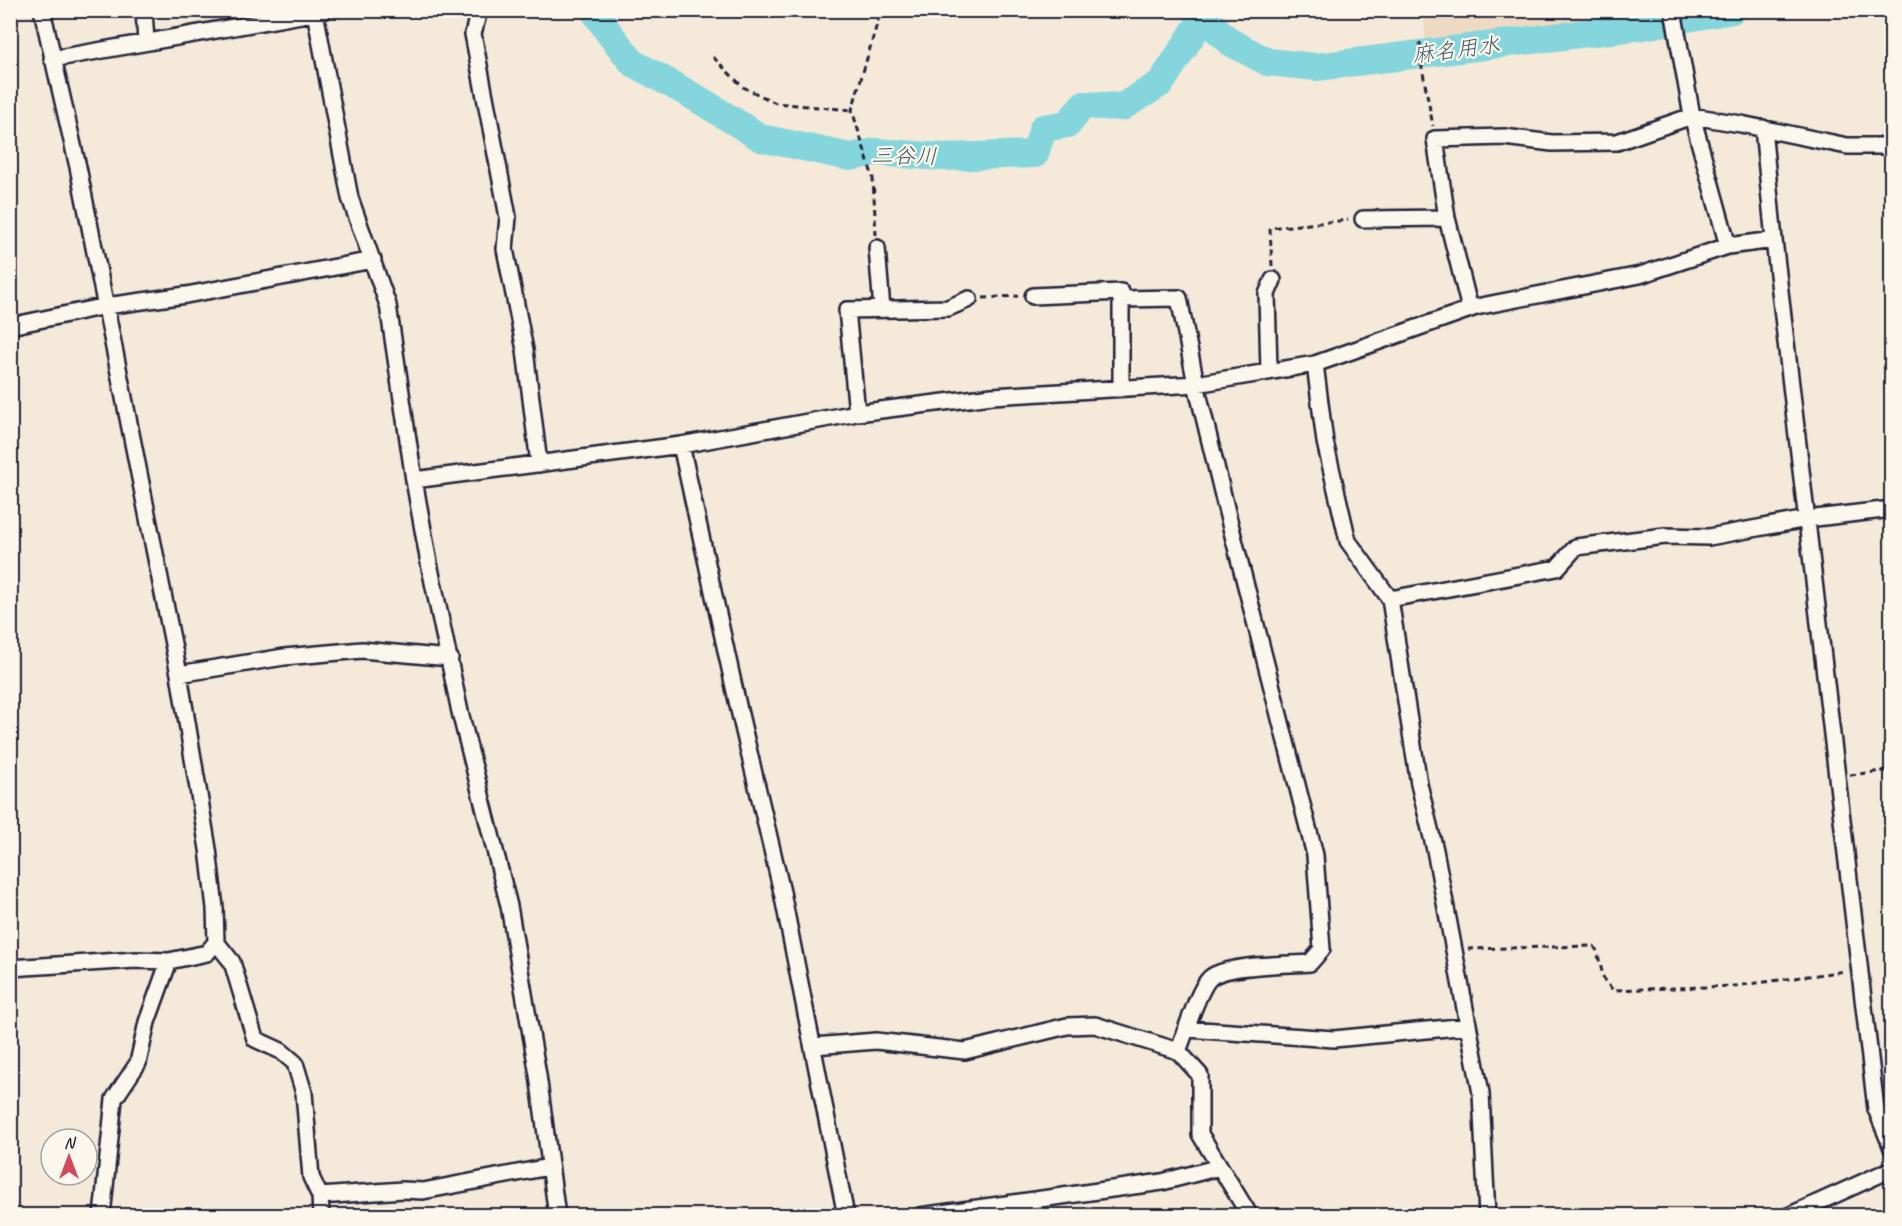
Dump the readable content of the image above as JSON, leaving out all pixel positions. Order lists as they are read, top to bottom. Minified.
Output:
{"water":["麻名用水","三谷川"],"north":"top"}
